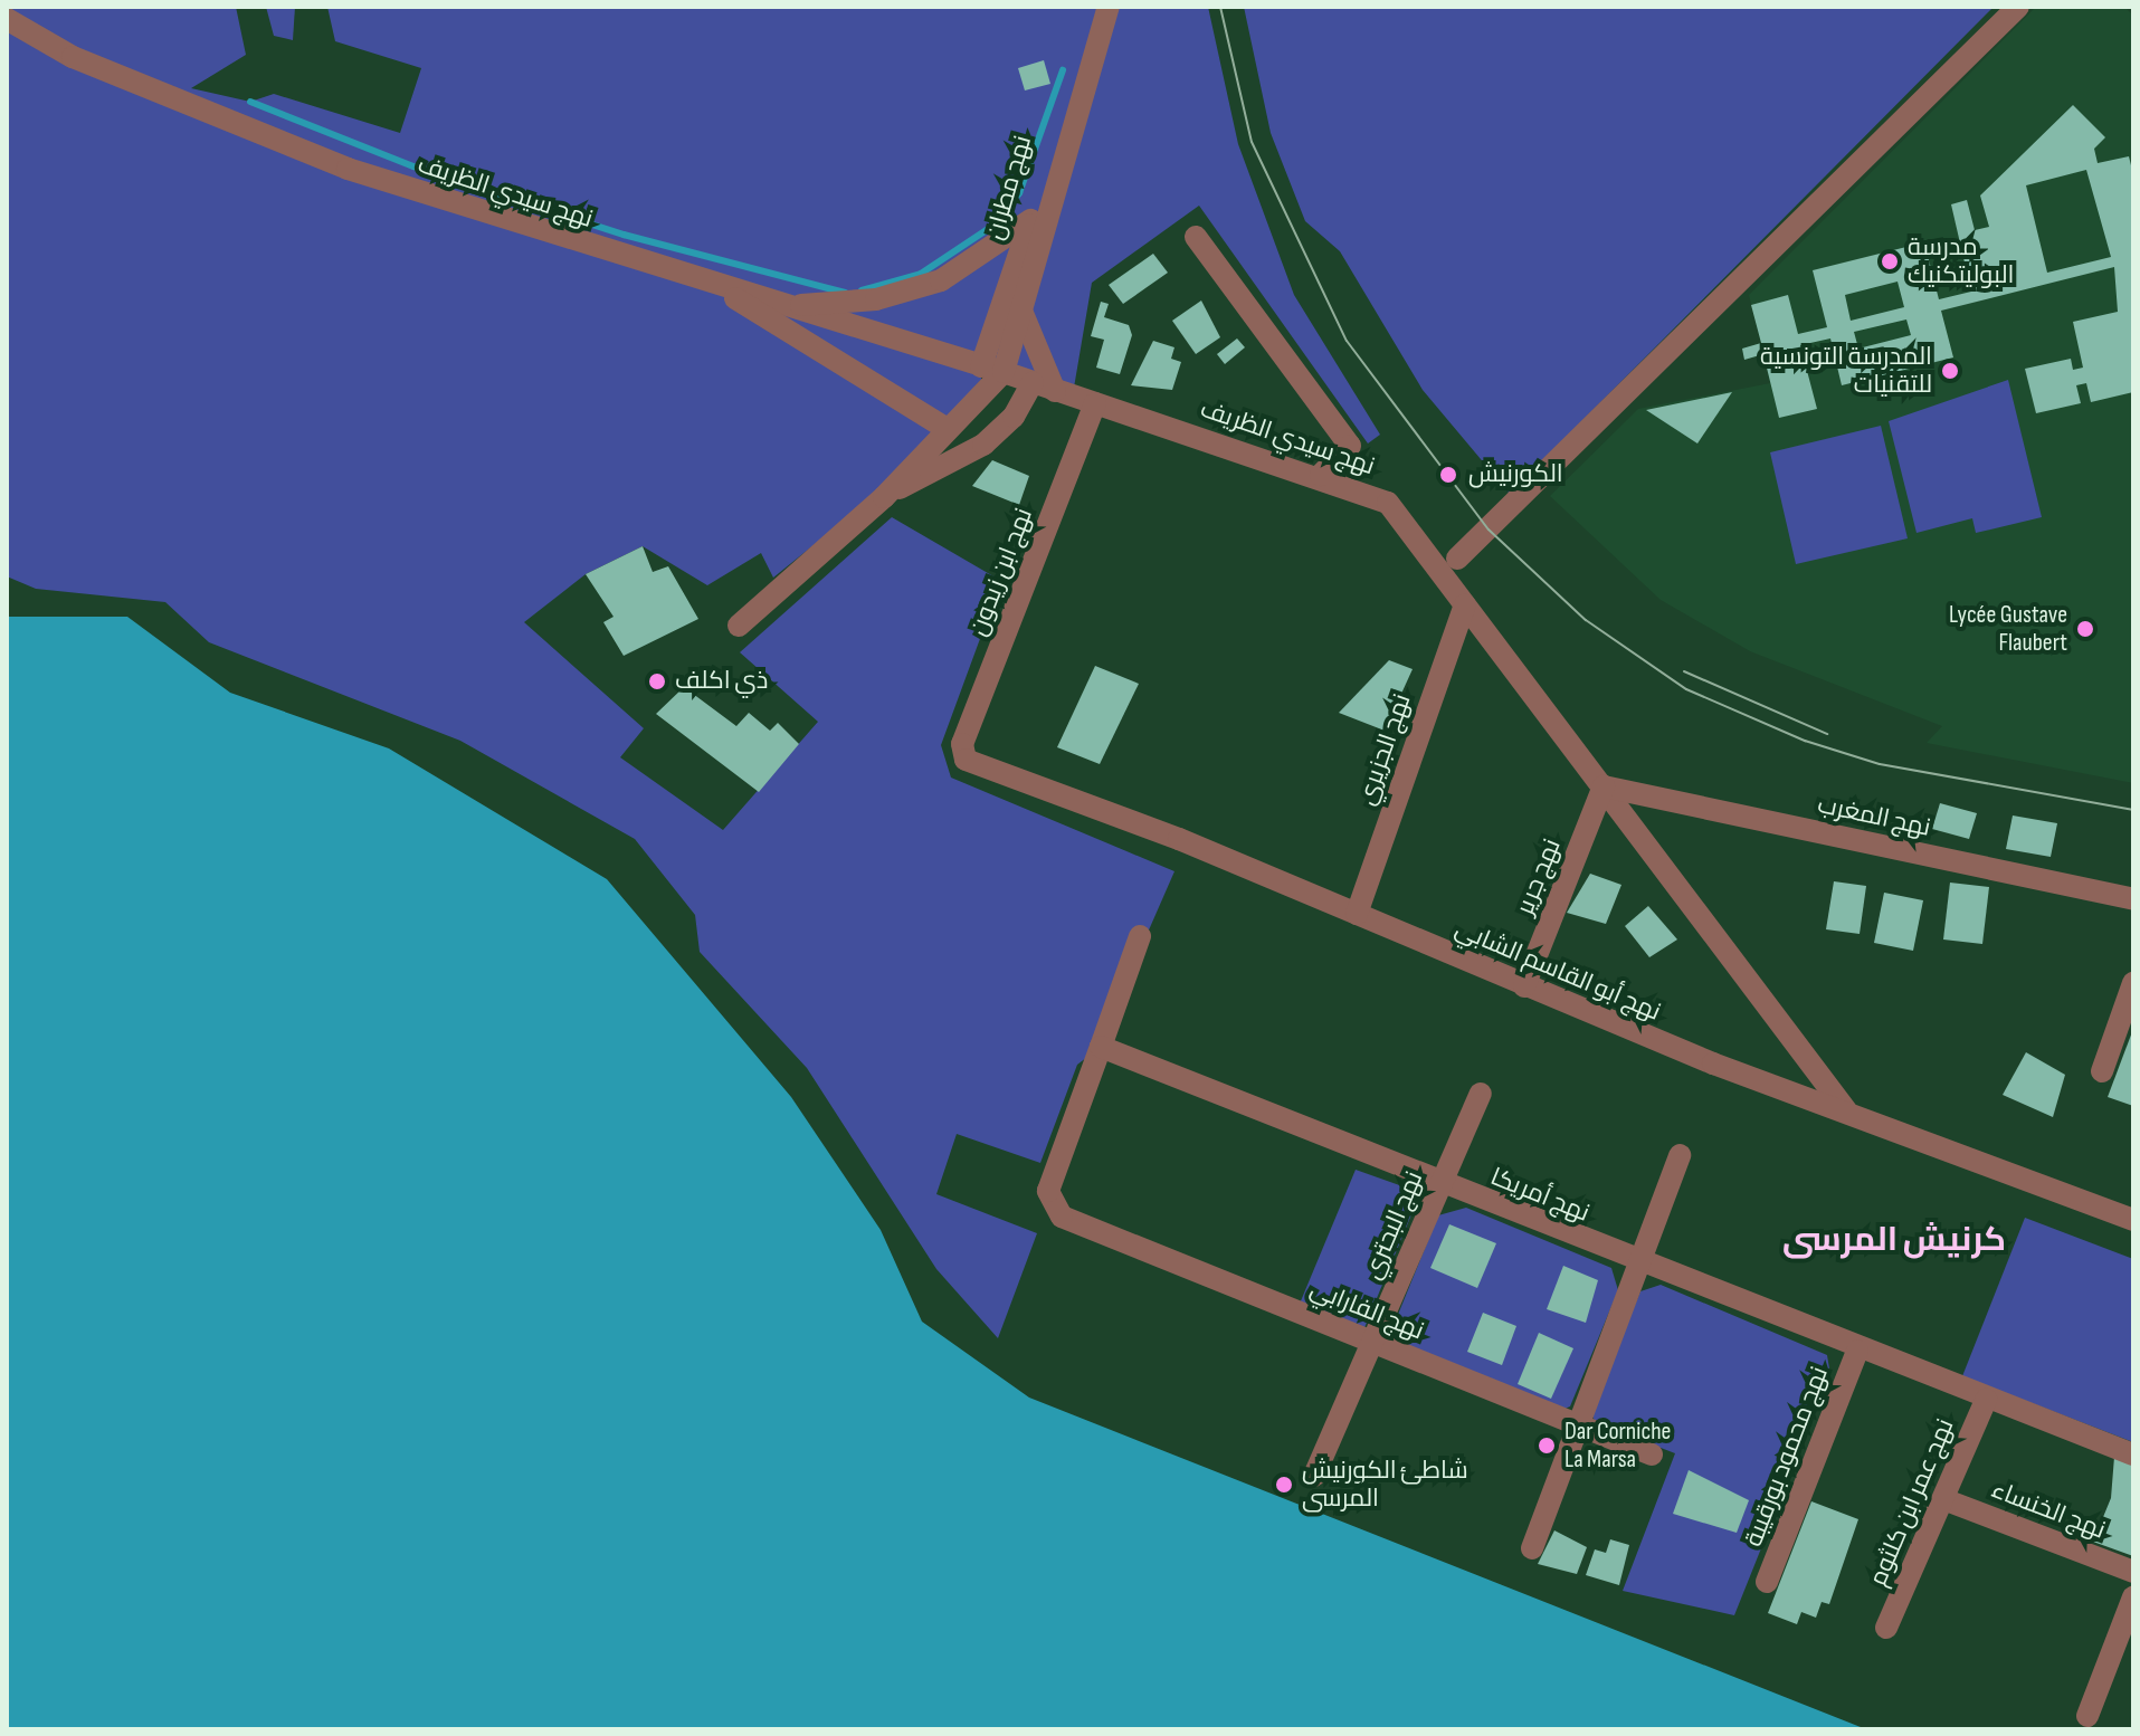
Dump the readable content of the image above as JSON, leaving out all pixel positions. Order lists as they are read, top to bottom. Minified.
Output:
{"streets":{"street":["نهج مطران","نهج سيدي الظريف","نهج ابن زيدون","نهج الجزيري","نهج المغرب","نهج جرير","نهج أبو القاسم الشابي","نهج أمريكا","نهج البحتري","نهج الفارابي","نهج محمود بورقيبة","نهج عمر ابن كلثوم","نهج الخنساء"]},"crossings":[["نهج مطران","نهج سيدي الظريف"],["نهج سيدي الظريف","نهج ابن زيدون"],["نهج سيدي الظريف","نهج الجزيري"],["نهج سيدي الظريف","نهج المغرب"],["نهج سيدي الظريف","نهج جرير"],["نهج سيدي الظريف","نهج أبو القاسم الشابي"],["نهج ابن زيدون","نهج أبو القاسم الشابي"],["نهج الجزيري","نهج أبو القاسم الشابي"],["نهج المغرب","نهج جرير"],["نهج جرير","نهج أبو القاسم الشابي"],["نهج أمريكا","نهج البحتري"],["نهج أمريكا","نهج الفارابي"],["نهج أمريكا","نهج محمود بورقيبة"],["نهج أمريكا","نهج عمر ابن كلثوم"],["نهج البحتري","نهج الفارابي"],["نهج عمر ابن كلثوم","نهج الخنساء"]],"districts":["كرنيش المرسى"],"places":["مدرسة البوليتكنيك","المدرسة التونسية للتقنيات","الكورنيش","Lycée Gustave Flaubert","ذي اكلف","Dar Corniche La Marsa","شاطئ الكورنيش المرسى"]}
